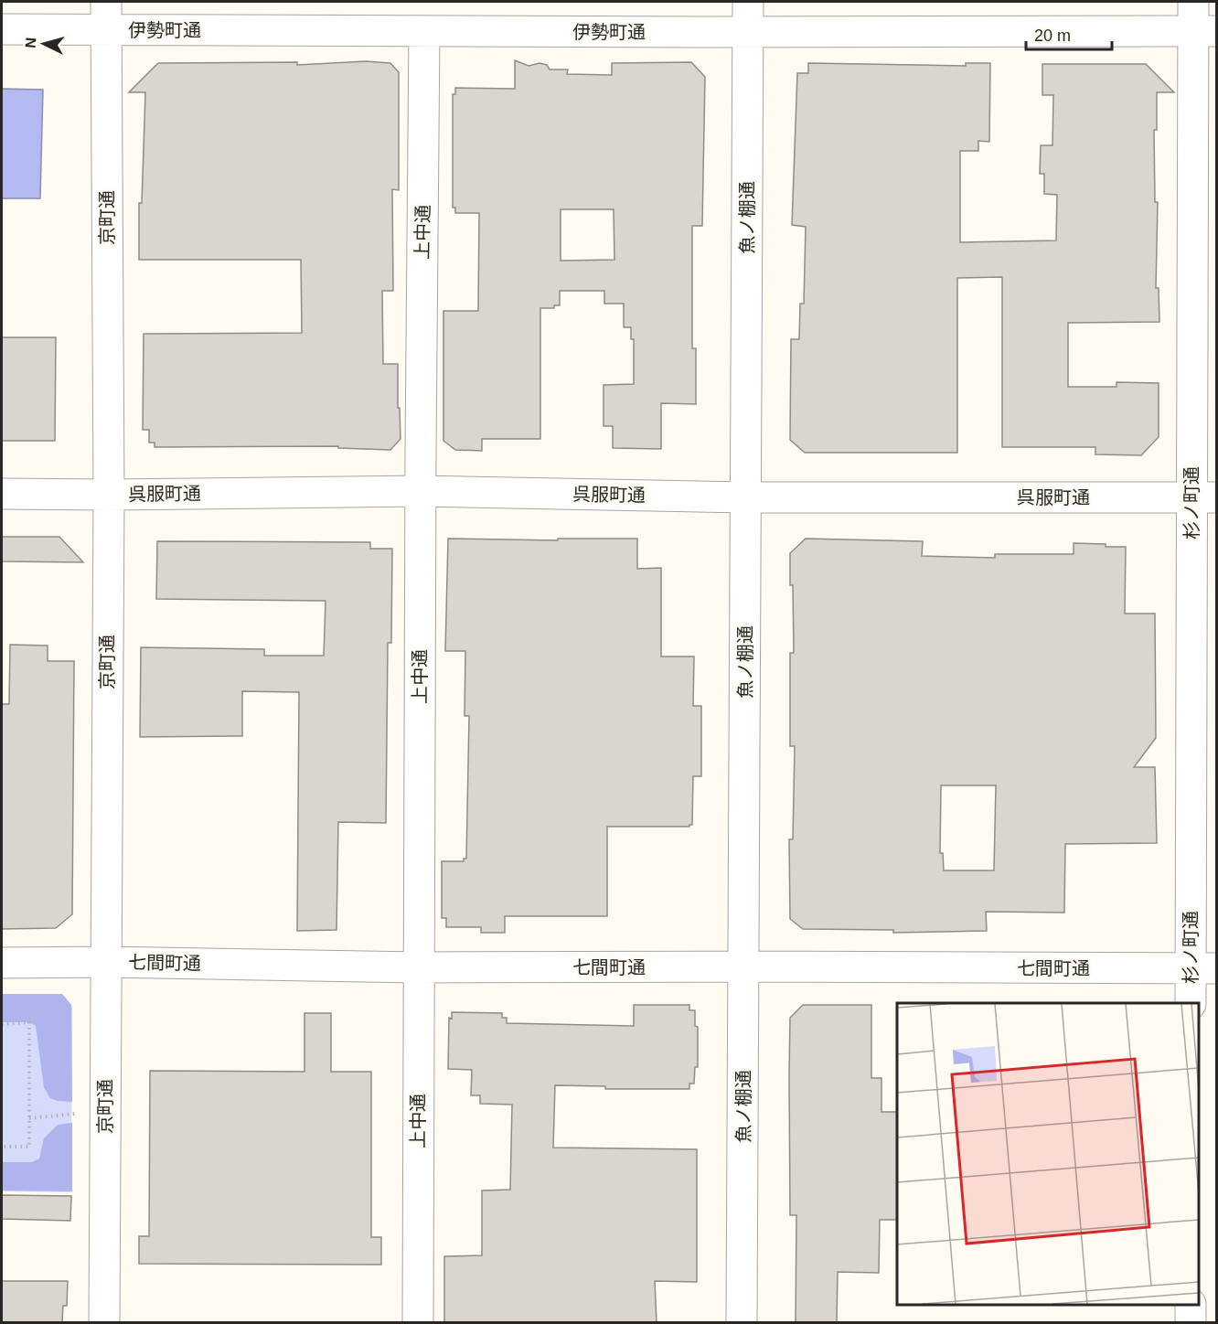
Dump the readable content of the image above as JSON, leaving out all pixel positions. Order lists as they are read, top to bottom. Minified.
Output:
{"streets":{"street":["伊勢町通","京町通","魚ノ棚通","上中通","呉服町通","杉ノ町通","七間町通"]},"crossings":[["伊勢町通","京町通"],["伊勢町通","魚ノ棚通"],["伊勢町通","上中通"],["伊勢町通","杉ノ町通"],["京町通","呉服町通"],["京町通","七間町通"],["魚ノ棚通","呉服町通"],["魚ノ棚通","七間町通"],["上中通","呉服町通"],["上中通","七間町通"],["呉服町通","杉ノ町通"],["杉ノ町通","七間町通"]],"scale_bar":"20 m","north":"left"}
